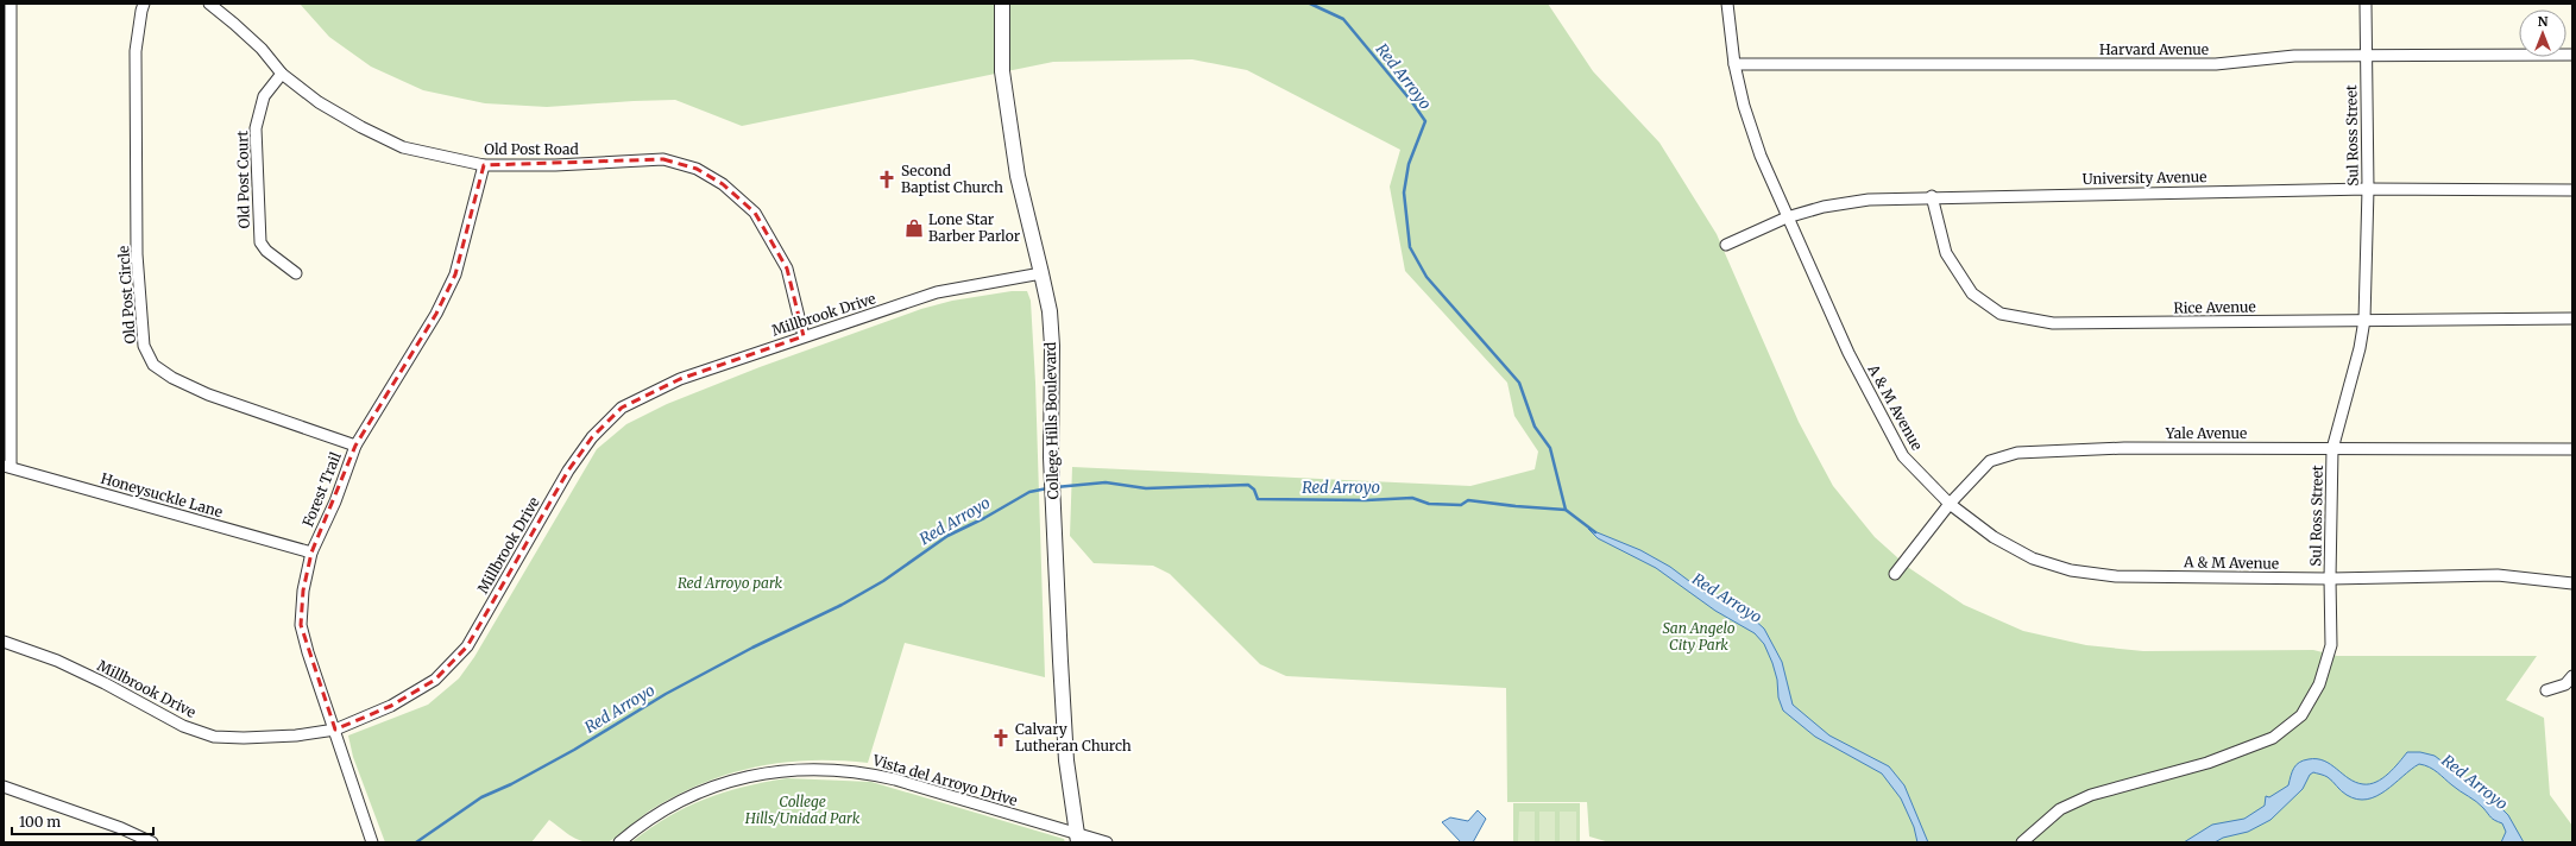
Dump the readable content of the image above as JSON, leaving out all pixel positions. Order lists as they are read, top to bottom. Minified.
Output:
{"streets":{"street":["Harvard Avenue","Sul Ross Street","Old Post Road","University Avenue","Old Post Court","Old Post Circle","Rice Avenue","Millbrook Drive","A & M Avenue","College Hills Boulevard","Yale Avenue","Forest Trail","Honeysuckle Lane","Vista del Arroyo Drive"]},"crossings":[["Harvard Avenue","Sul Ross Street"],["Harvard Avenue","A & M Avenue"],["Sul Ross Street","University Avenue"],["Sul Ross Street","Rice Avenue"],["Sul Ross Street","A & M Avenue"],["Sul Ross Street","Yale Avenue"],["Old Post Road","Old Post Court"],["Old Post Road","Millbrook Drive"],["Old Post Road","Forest Trail"],["University Avenue","Rice Avenue"],["University Avenue","A & M Avenue"],["Old Post Circle","Forest Trail"],["Millbrook Drive","College Hills Boulevard"],["Millbrook Drive","Forest Trail"],["A & M Avenue","Yale Avenue"],["College Hills Boulevard","Vista del Arroyo Drive"],["Forest Trail","Honeysuckle Lane"]],"water":["Red Arroyo"],"parks":["Red Arroyo park","San Angelo City Park","College Hills/Unidad Park"],"places":{"church":["Second Baptist Church","Calvary Lutheran Church"],"shop":["Lone Star Barber Parlor"]},"scale_bar":"100 m","north":"top"}
